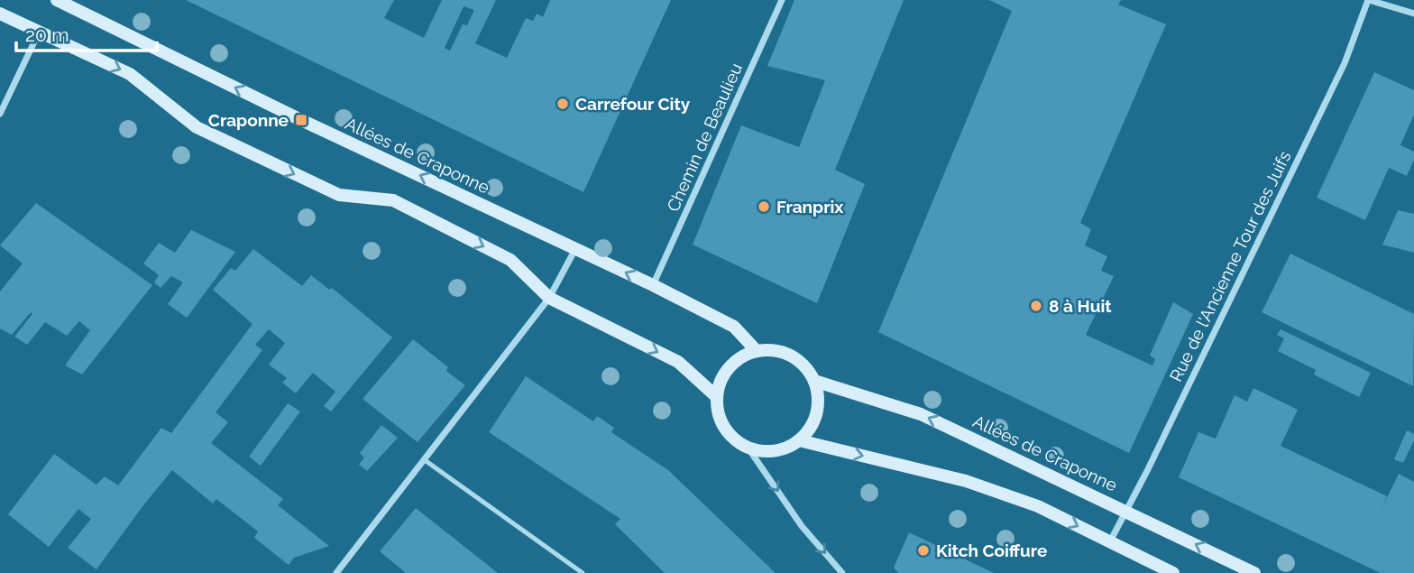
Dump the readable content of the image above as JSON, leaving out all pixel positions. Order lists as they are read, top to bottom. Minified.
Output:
{"streets":{"main road":["Allées de Craponne"],"street":["Chemin de Beaulieu","Rue de l'Ancienne Tour des Juifs"]},"crossings":[["Chemin de Beaulieu","Allées de Craponne"],["Allées de Craponne","Rue de l'Ancienne Tour des Juifs"]],"places":{"other":["Carrefour City","Franprix","8 à Huit","Kitch Coiffure"],"transit":["Craponne"]},"scale_bar":"20 m"}
